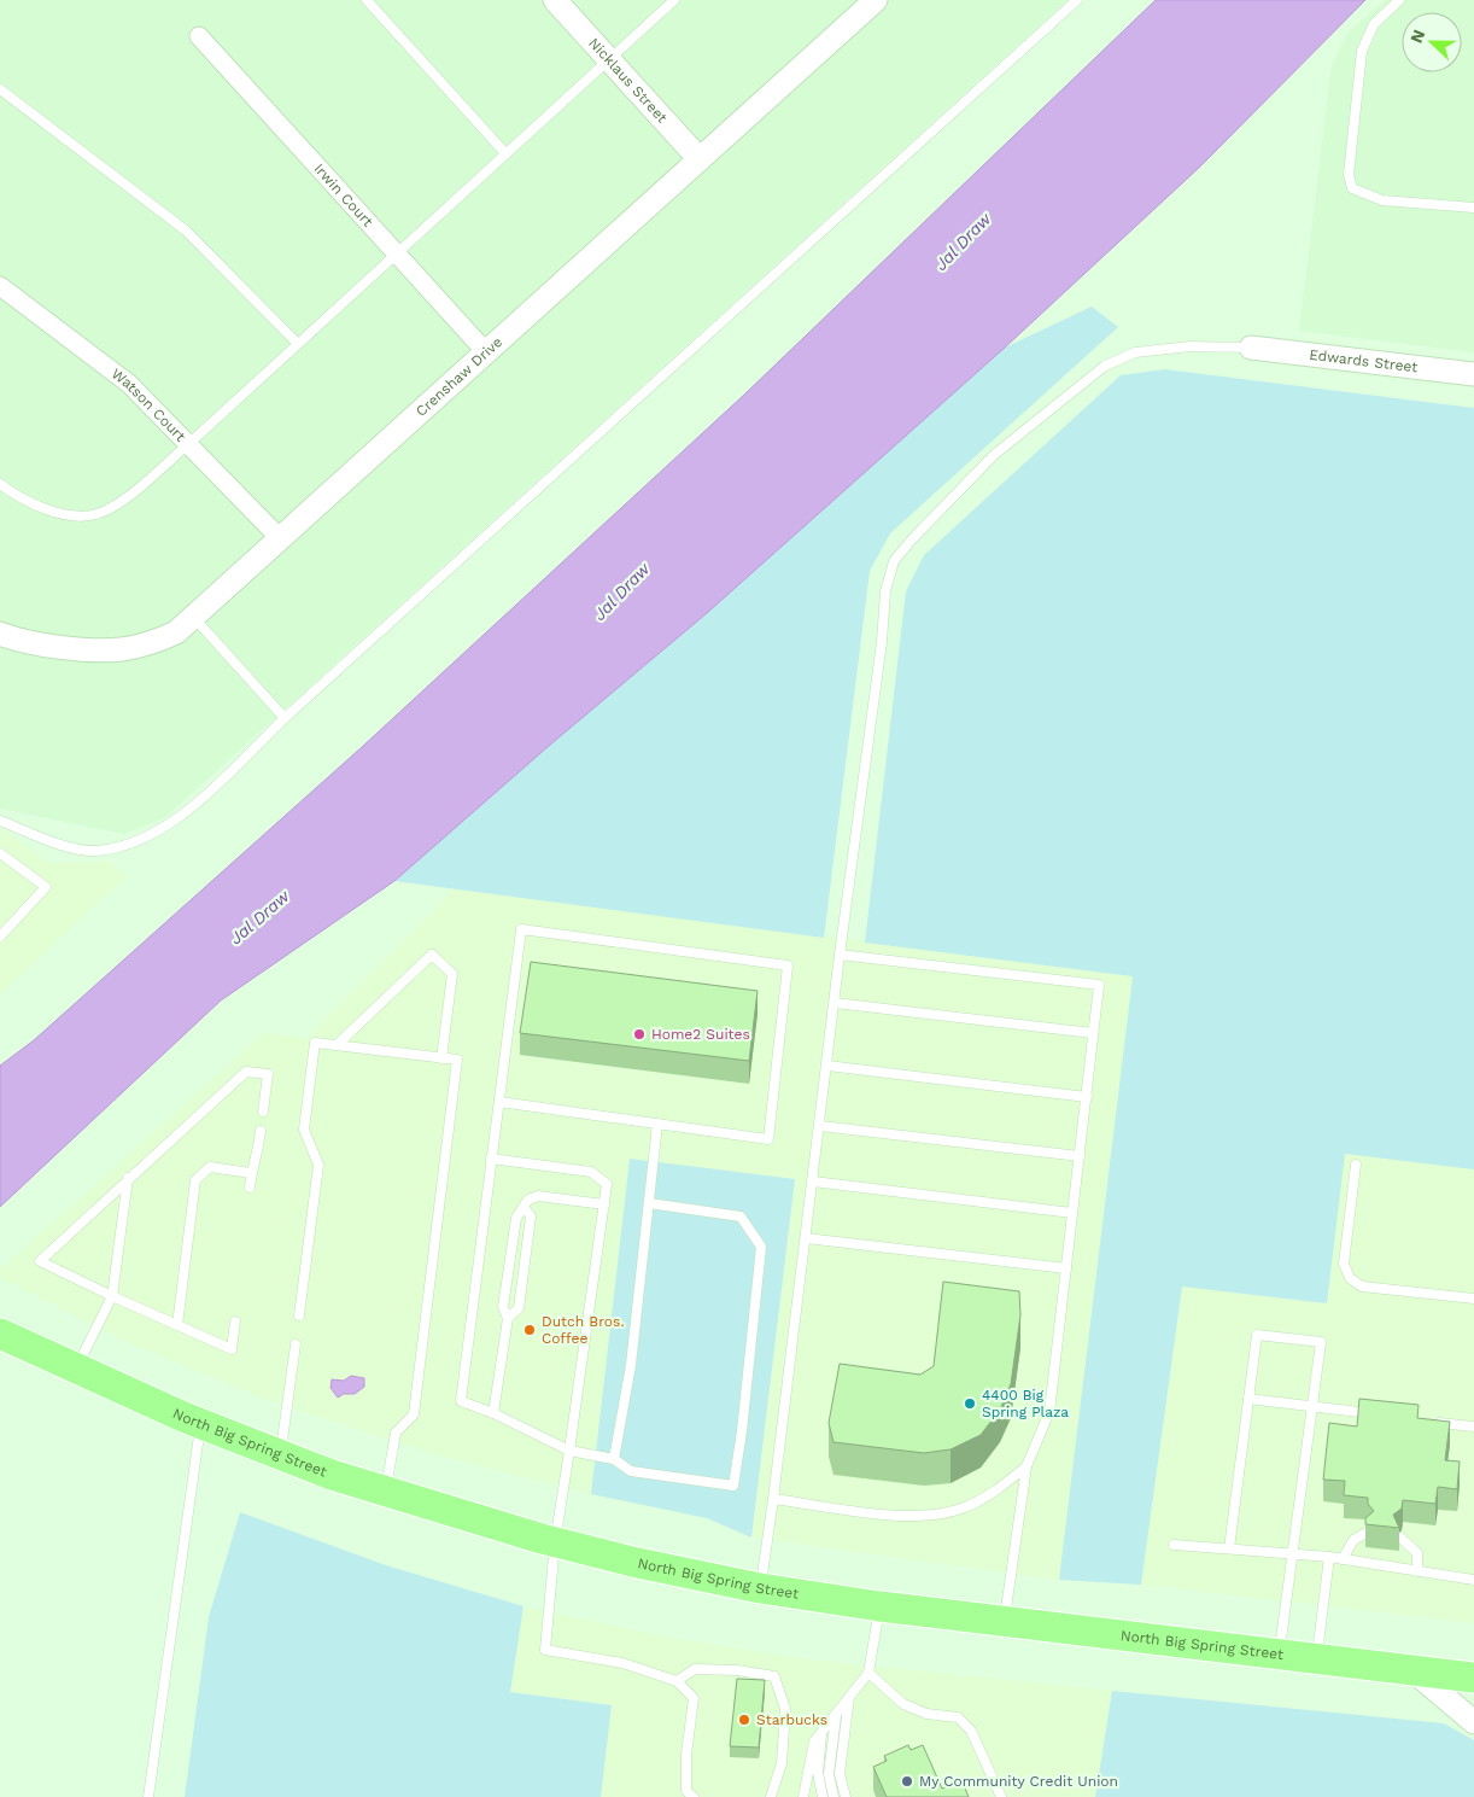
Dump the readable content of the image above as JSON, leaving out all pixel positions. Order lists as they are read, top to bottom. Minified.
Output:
{"streets":{"highway":["North Big Spring Street"],"street":["Nicklaus Street","Irwin Court","Edwards Street","Crenshaw Drive","Watson Court"]},"crossings":[["Nicklaus Street","Crenshaw Drive"],["Irwin Court","Crenshaw Drive"],["Crenshaw Drive","Watson Court"]],"water":["Jal Draw"],"places":["Home2 Suites","Dutch Bros. Coffee","4400 Big Spring Plaza","Starbucks","My Community Credit Union"],"north":"left"}
